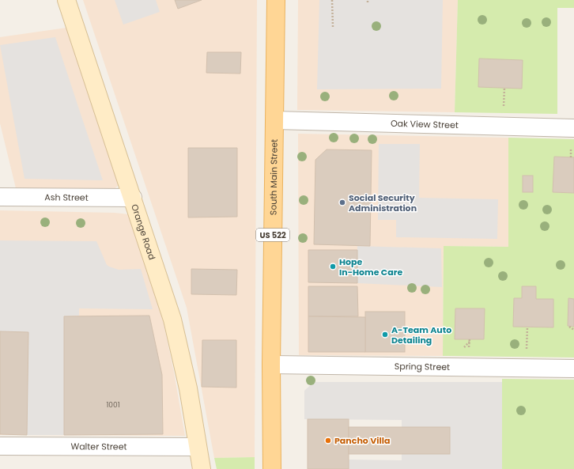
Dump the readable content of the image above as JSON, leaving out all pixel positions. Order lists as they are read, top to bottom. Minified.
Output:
{"streets":{"main road":["South Main Street","Orange Road","US 522"],"street":["Oak View Street","Ash Street","Spring Street","Walter Street"]},"crossings":[["Oak View Street","South Main Street"],["South Main Street","Spring Street"],["Ash Street","Orange Road"],["Orange Road","Walter Street"]],"places":["Social Security Administration","Hope In-Home Care","A-Team Auto Detailing","Pancho Villa"],"house_numbers":["1001"]}
